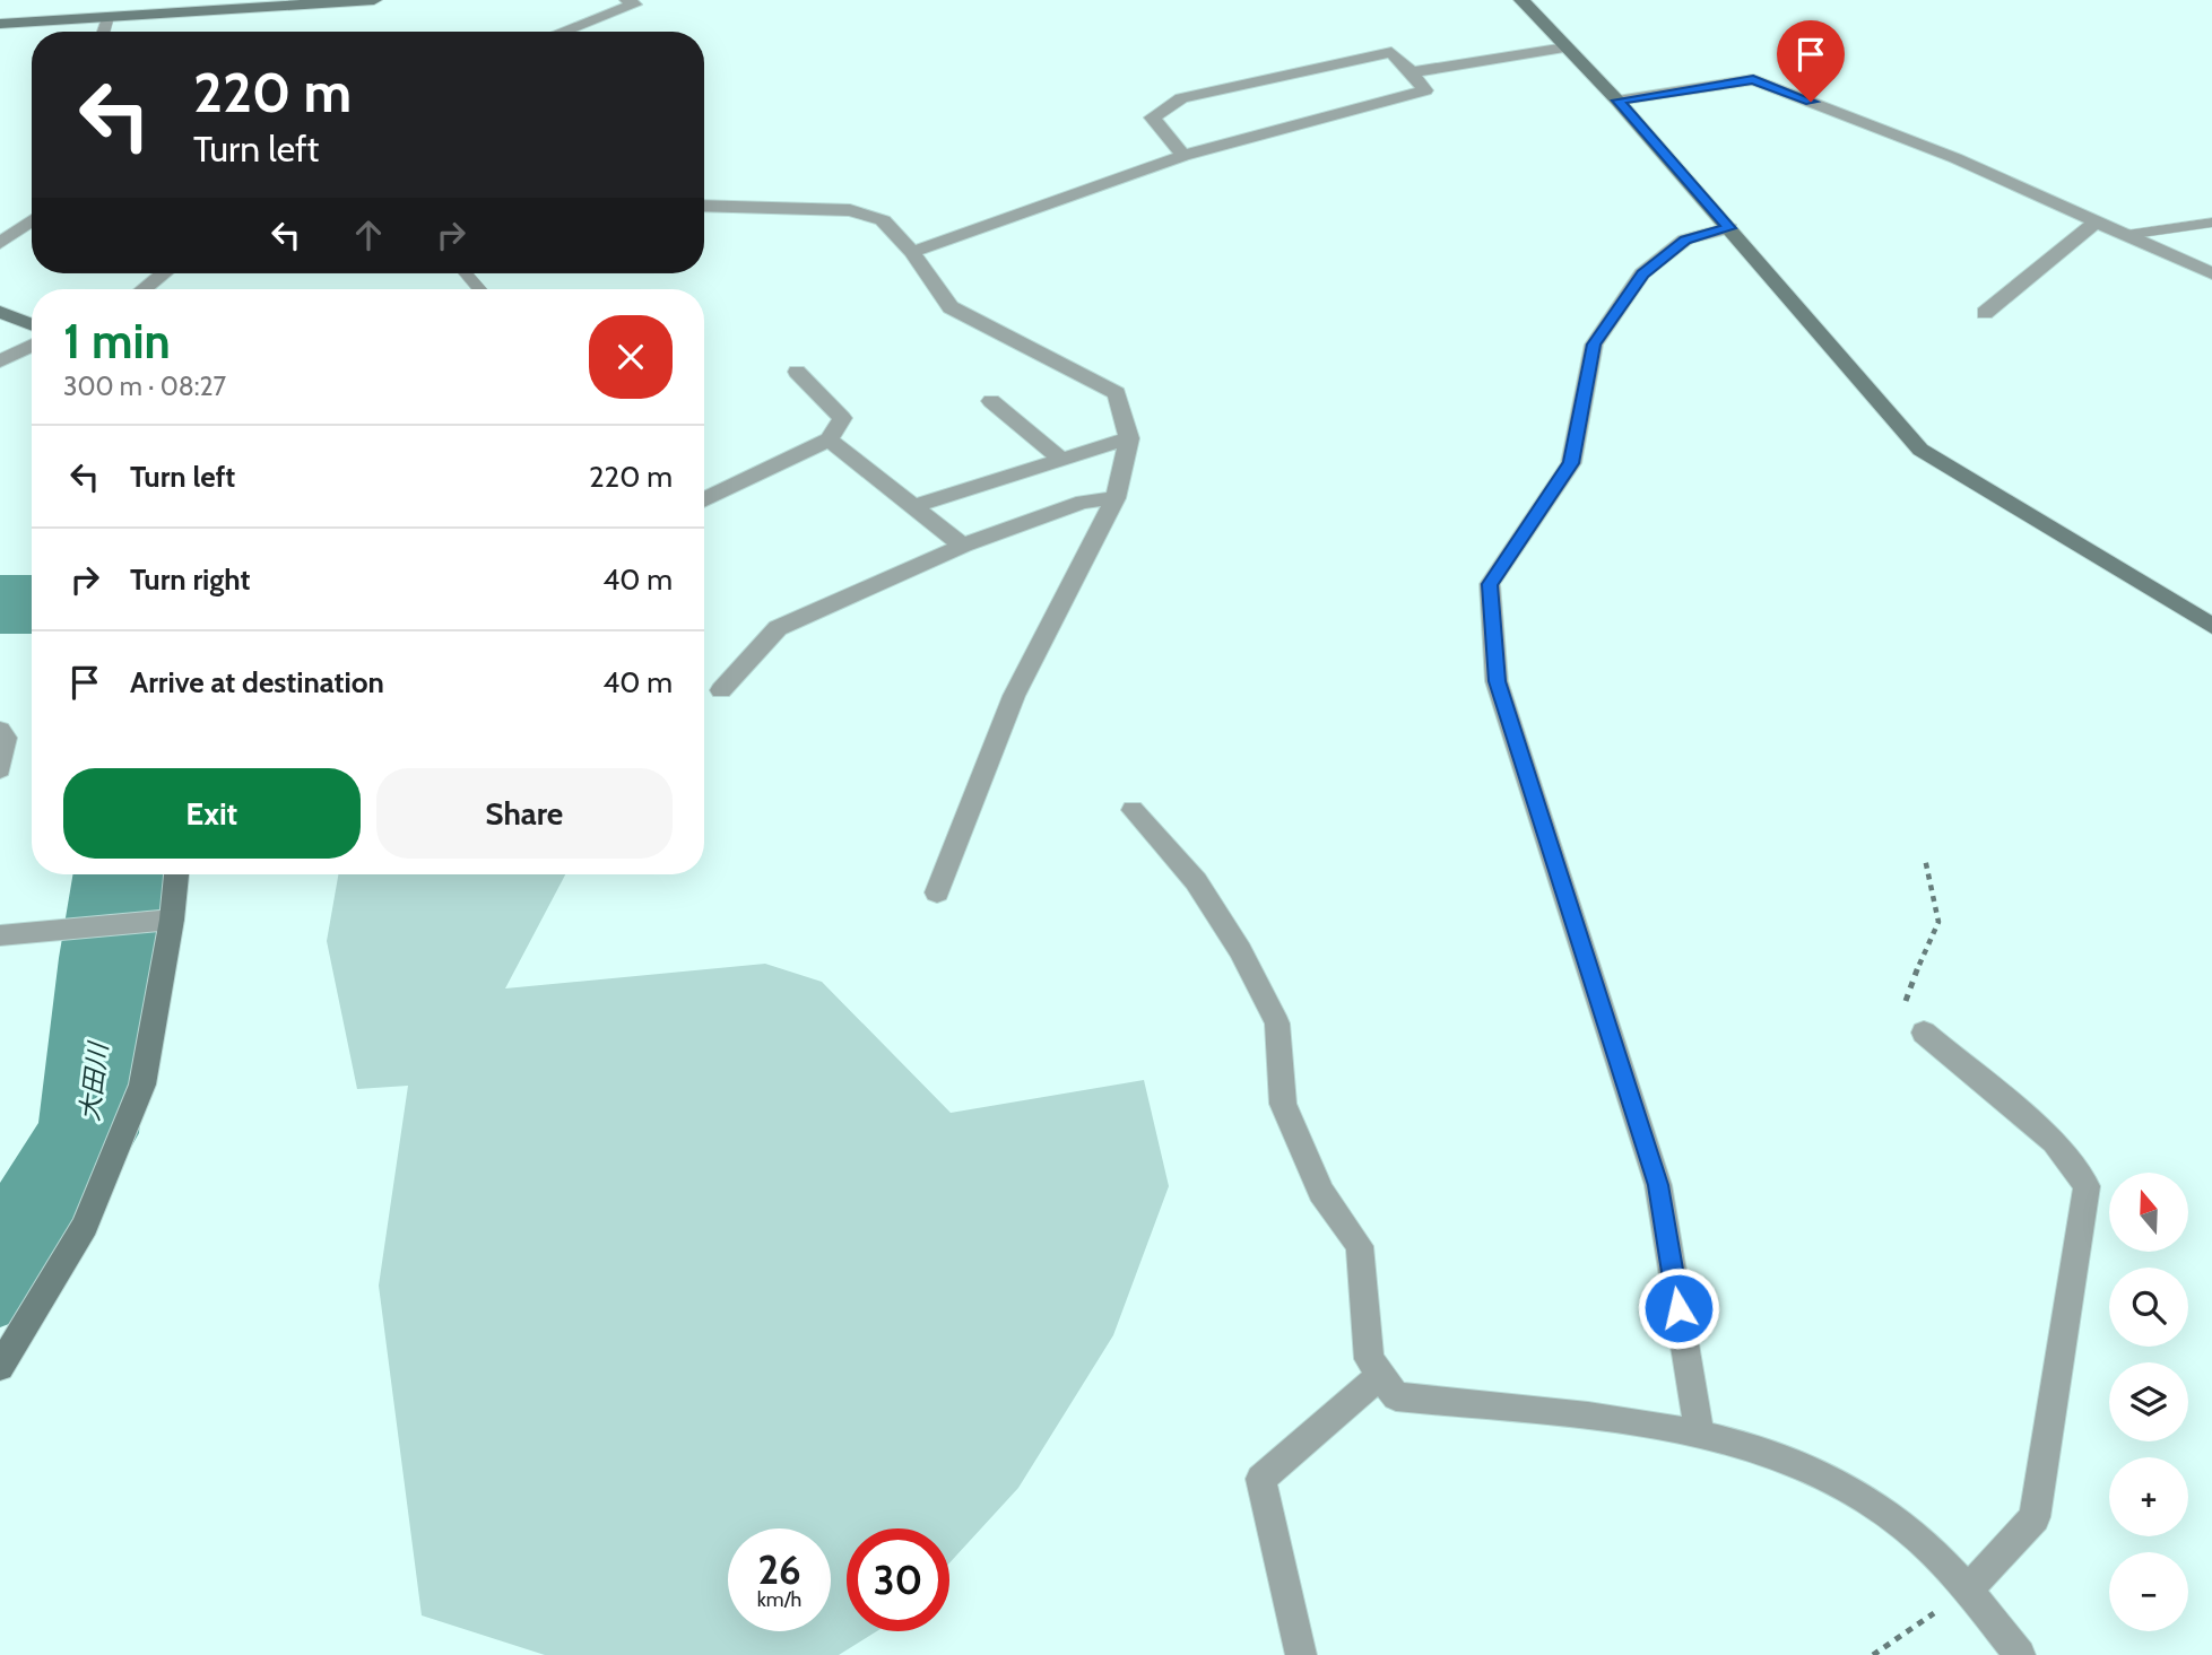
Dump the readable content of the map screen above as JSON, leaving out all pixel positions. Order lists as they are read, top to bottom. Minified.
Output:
{"water":["大田川"],"north":"top","page":{"turn":["220 m","Turn left"],"heading":["1 min","300 m · 08:27"],"list":[{"name":"Turn left","value":"220 m"},{"name":"Turn right","value":"40 m"},{"name":"Arrive at destination","value":"40 m"}],"buttons":["Exit","Share"],"map_buttons":["+","−"],"speed":"26 km/h","limit":"30"}}
